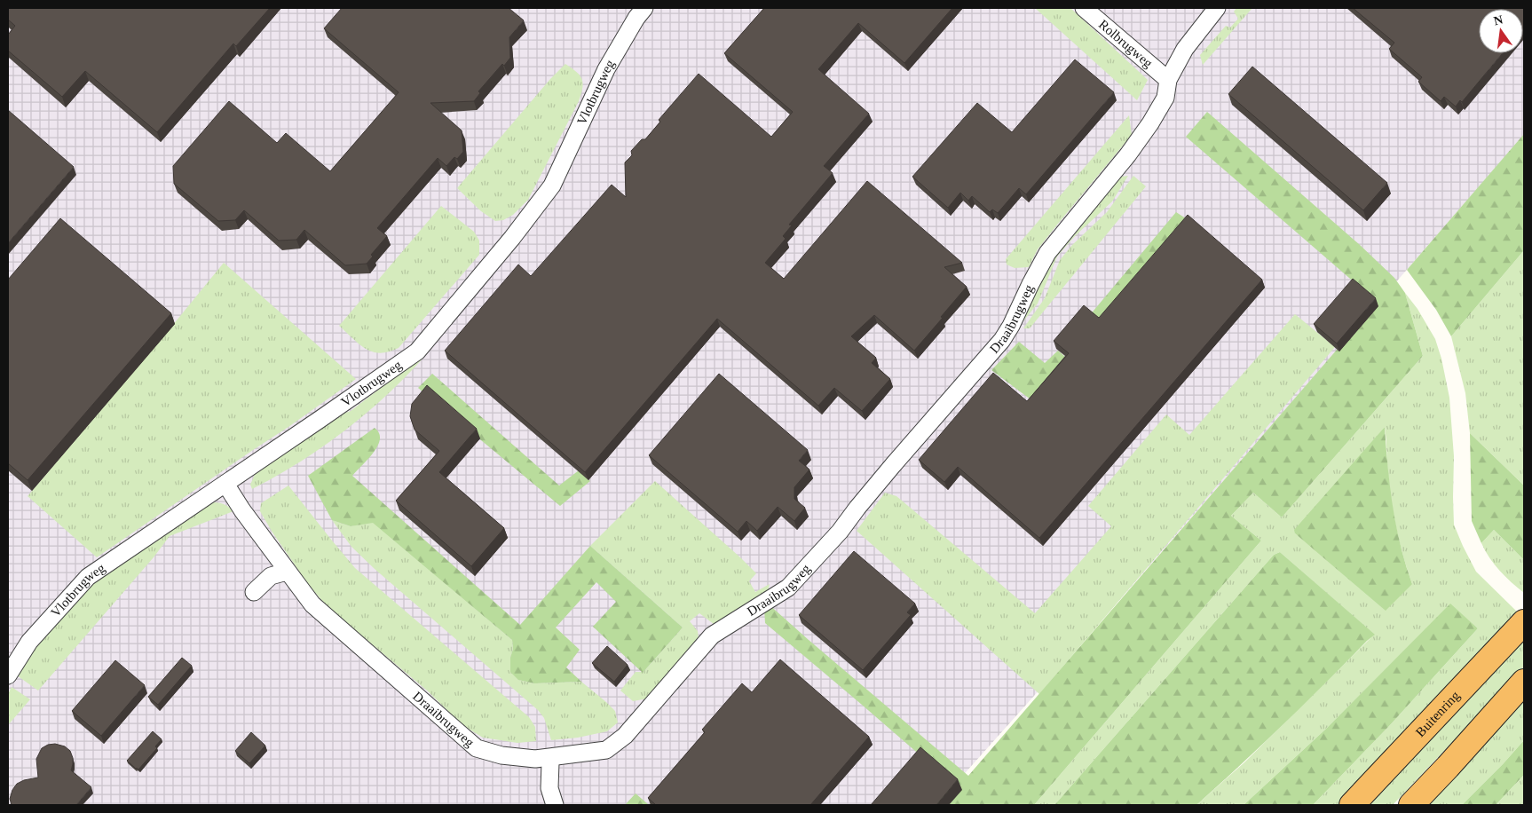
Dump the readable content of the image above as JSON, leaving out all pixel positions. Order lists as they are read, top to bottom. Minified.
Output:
{"streets":{"highway":["Buitenring"],"street":["Rolbrugweg","Vlotbrugweg","Draaibrugweg"]},"crossings":[["Rolbrugweg","Draaibrugweg"],["Vlotbrugweg","Draaibrugweg"]],"north":"top"}
